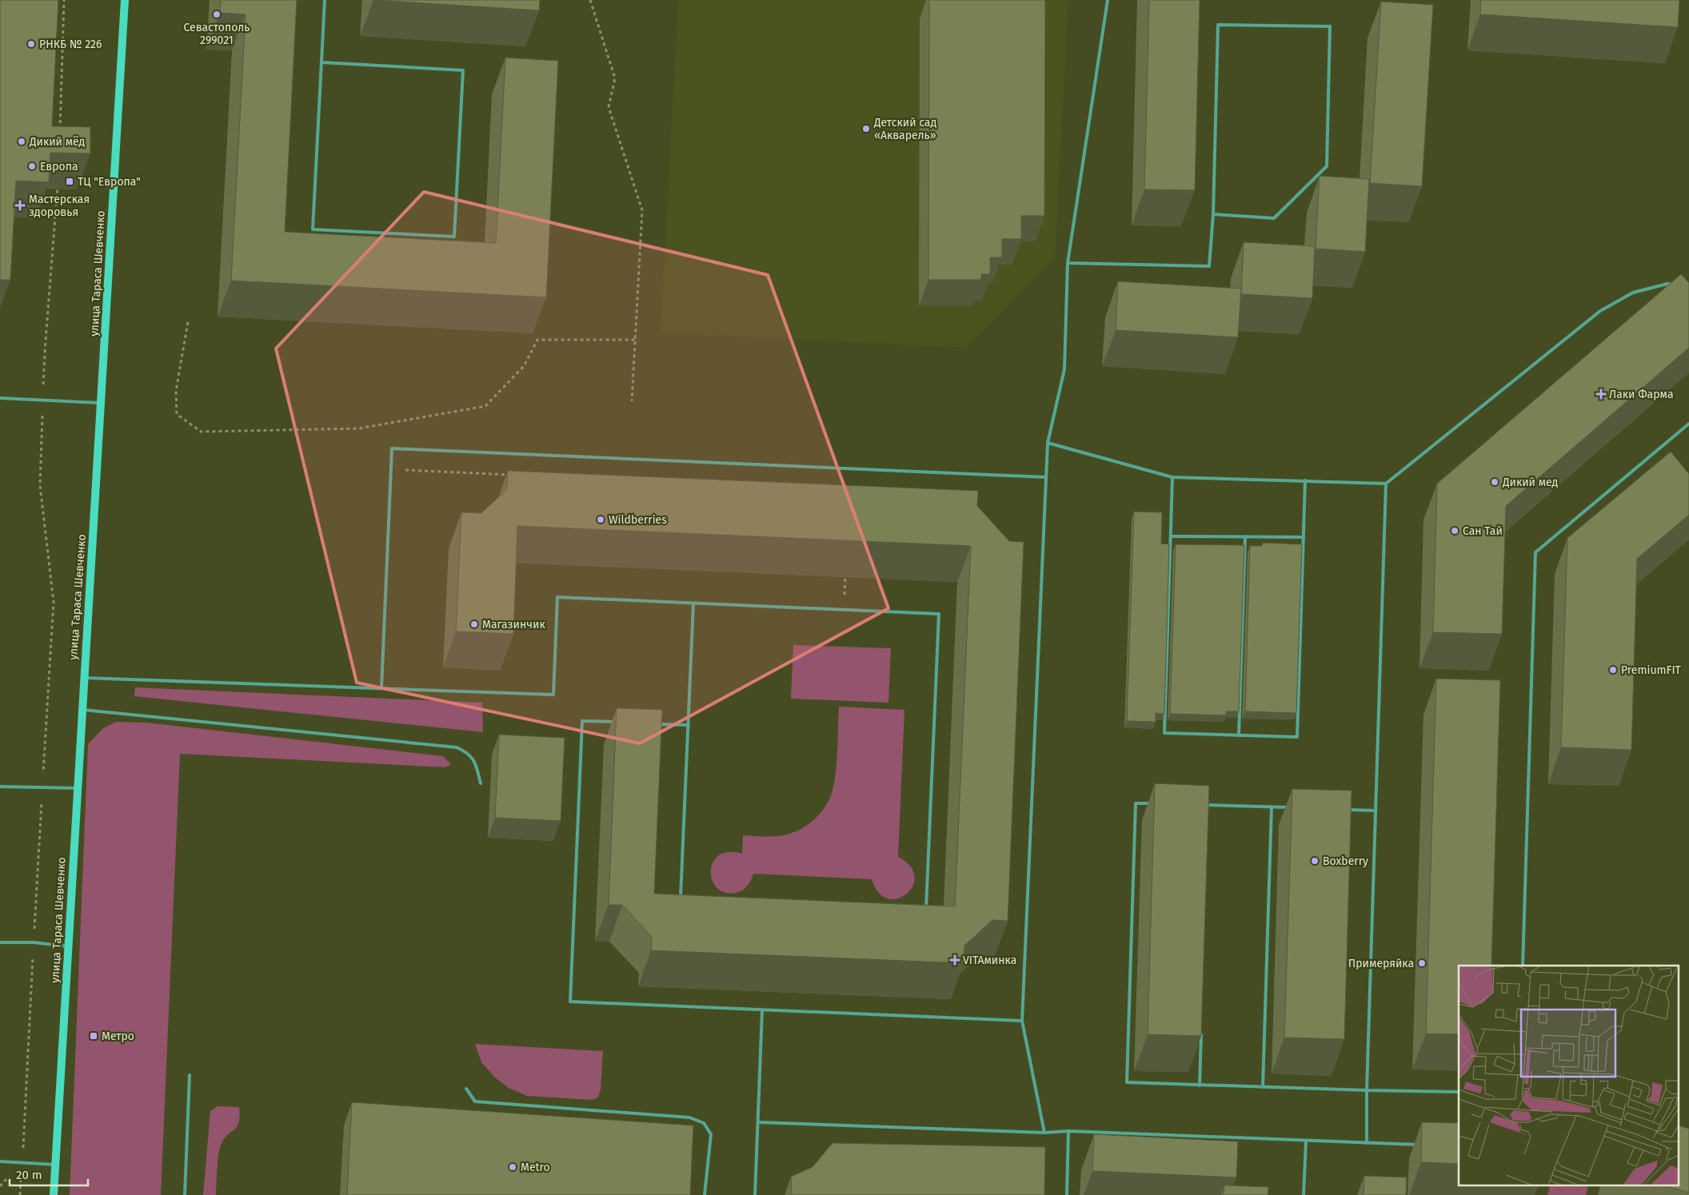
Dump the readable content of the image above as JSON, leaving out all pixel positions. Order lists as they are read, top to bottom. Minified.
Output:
{"streets":{"main road":["улица Тараса Шевченко"]},"places":{"other":["Севастополь 299021","РНКБ № 226","Детский сад «Акварель»","Дикий мёд","Европа","Дикий мед","Wildberries","Сан Тай","Магазинчик","PremiumFIT","Boxberry","Примеряйка","Metro"],"transit":["ТЦ \"Европа\"","Метро"],"health":["Мастерская здоровья","Лаки Фарма","VITAминка"]},"scale_bar":"20 m"}
